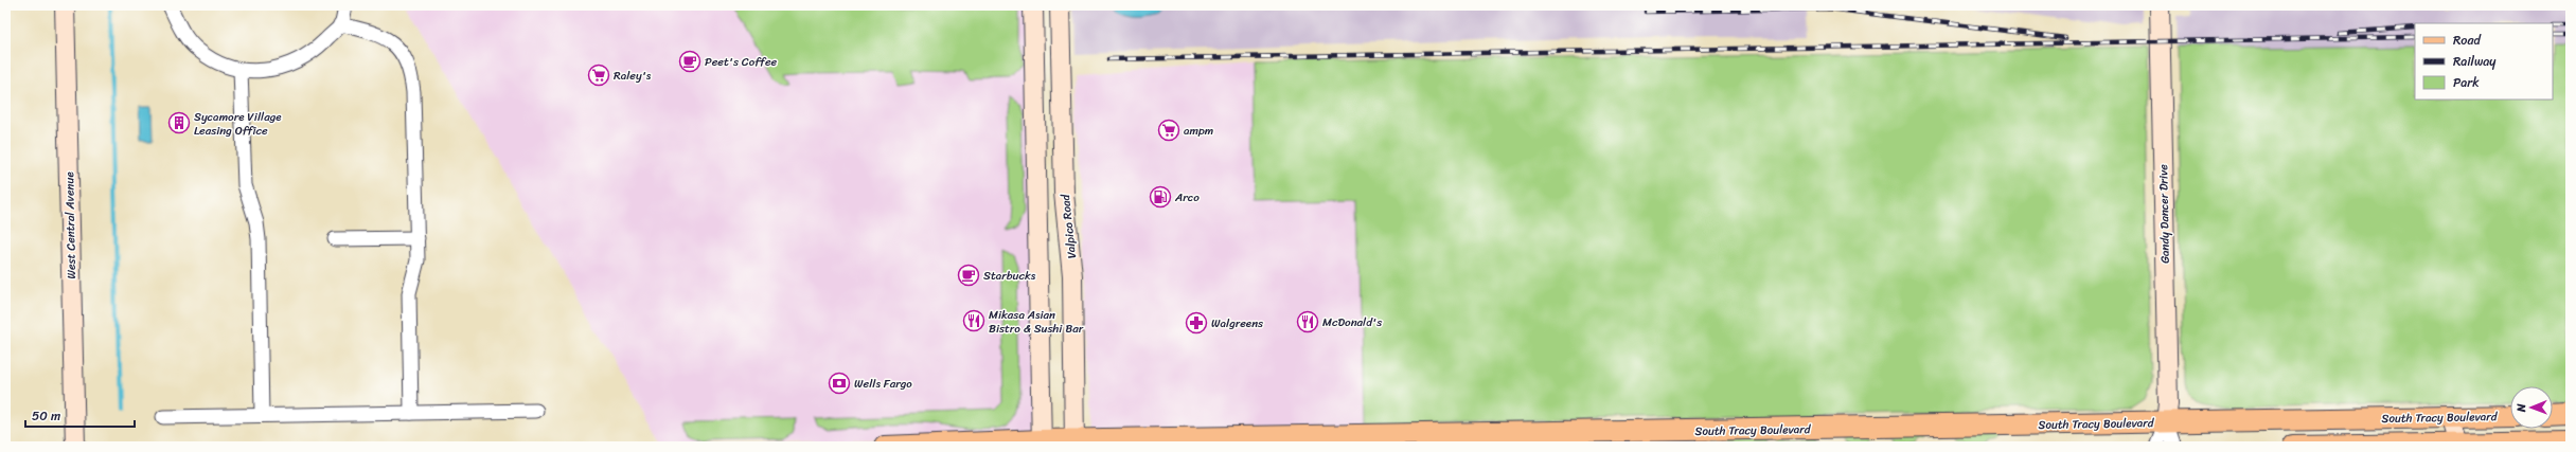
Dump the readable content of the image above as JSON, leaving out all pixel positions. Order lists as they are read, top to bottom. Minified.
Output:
{"streets":{"main road":["Gandy Dancer Drive","West Central Avenue","Valpico Road","South Tracy Boulevard"]},"crossings":[["Gandy Dancer Drive","South Tracy Boulevard"],["Valpico Road","South Tracy Boulevard"]],"places":{"cafe":["Peet's Coffee","Starbucks"],"supermarket":["Raley's","ampm"],"building":["Sycamore Village Leasing Office"],"fuel station":["Arco"],"restaurant":["Mikasa Asian Bistro & Sushi Bar","McDonald's"],"pharmacy":["Walgreens"],"bank":["Wells Fargo"]},"legend":["Road","Railway","Park"],"scale_bar":"50 m","north":"left"}
